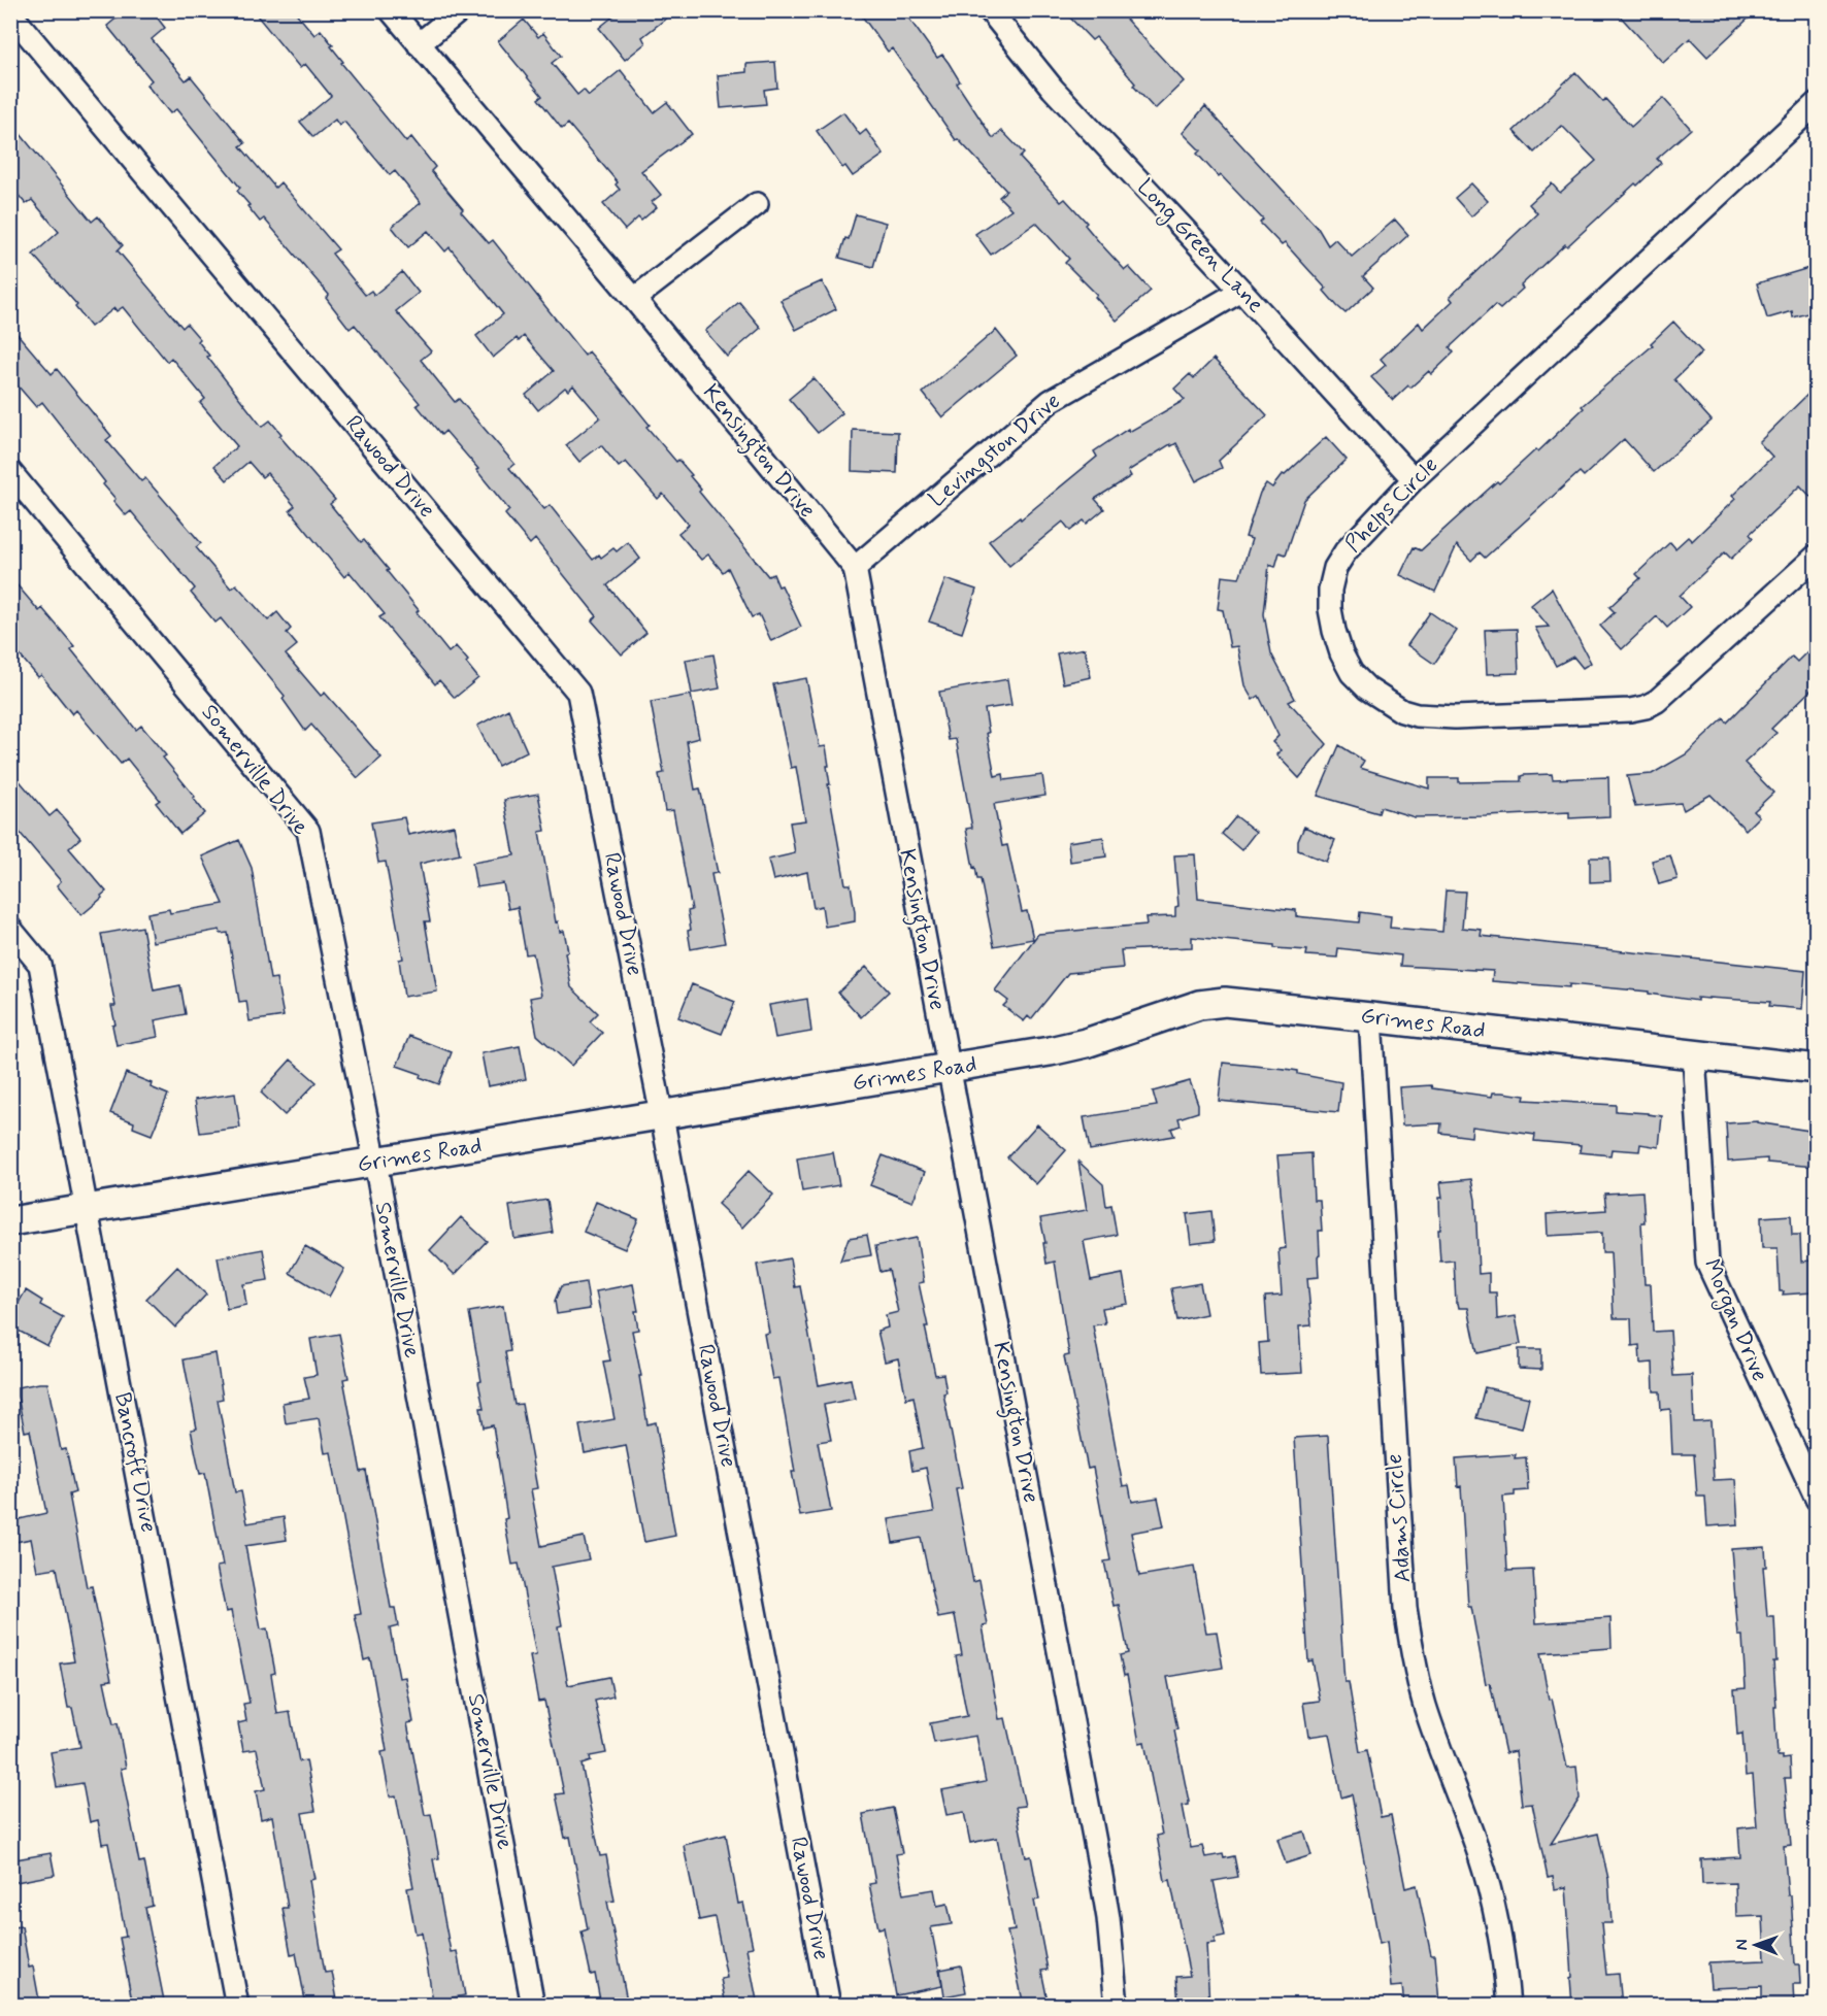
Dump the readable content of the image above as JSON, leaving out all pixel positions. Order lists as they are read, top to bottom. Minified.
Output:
{"streets":{"street":["Long Green Lane","Levingston Drive","Kensington Drive","Rawood Drive","Phelps Circle","Somerville Drive","Grimes Road","Morgan Drive","Bancroft Drive","Adams Circle"]},"crossings":[["Long Green Lane","Levingston Drive"],["Long Green Lane","Phelps Circle"],["Levingston Drive","Kensington Drive"],["Kensington Drive","Grimes Road"],["Rawood Drive","Grimes Road"],["Somerville Drive","Grimes Road"],["Grimes Road","Morgan Drive"],["Grimes Road","Bancroft Drive"],["Grimes Road","Adams Circle"]],"north":"left"}
